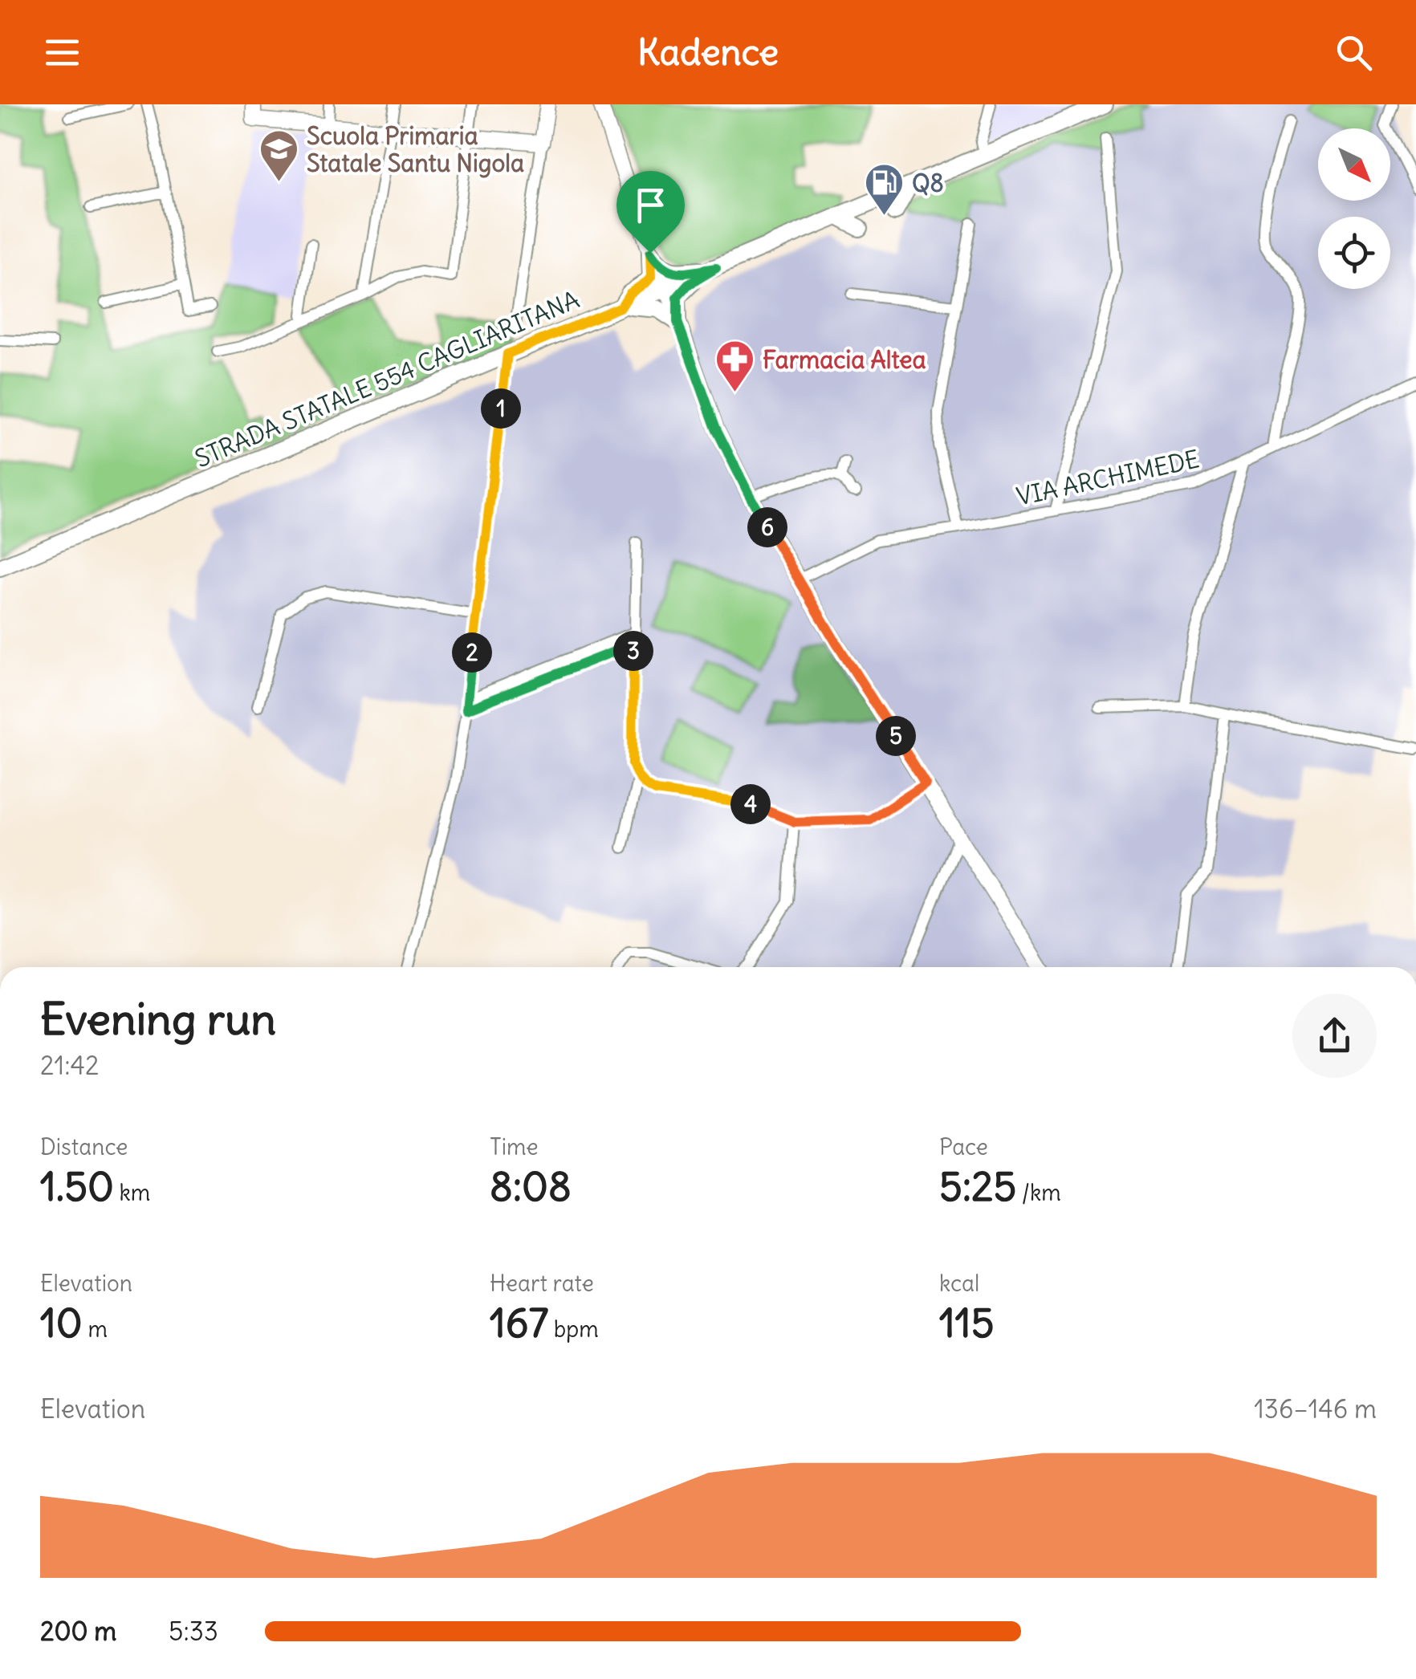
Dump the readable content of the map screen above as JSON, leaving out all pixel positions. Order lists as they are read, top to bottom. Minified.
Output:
{"streets":{"main road":["STRADA STATALE 554 CAGLIARITANA"],"street":["VIA ARCHIMEDE"]},"places":{"school or university":["Scuola Primaria Statale Santu Nigola"],"fuel station":["Q8"],"pharmacy":["Farmacia Altea"]},"north":"bottom right","page":{"header":"Kadence","pins":["1","6","3","2","5","4"],"heading":["Evening run","21:42"],"stats":[["Distance","1.50 km"],["Time","8:08"],["Pace","5:25 /km"],["Elevation","10 m"],["Heart rate","167 bpm"],["kcal","115"]],"chart":["Elevation","136–146 m"],"list":[{"name":"200 m","note":"5:33"}]}}
